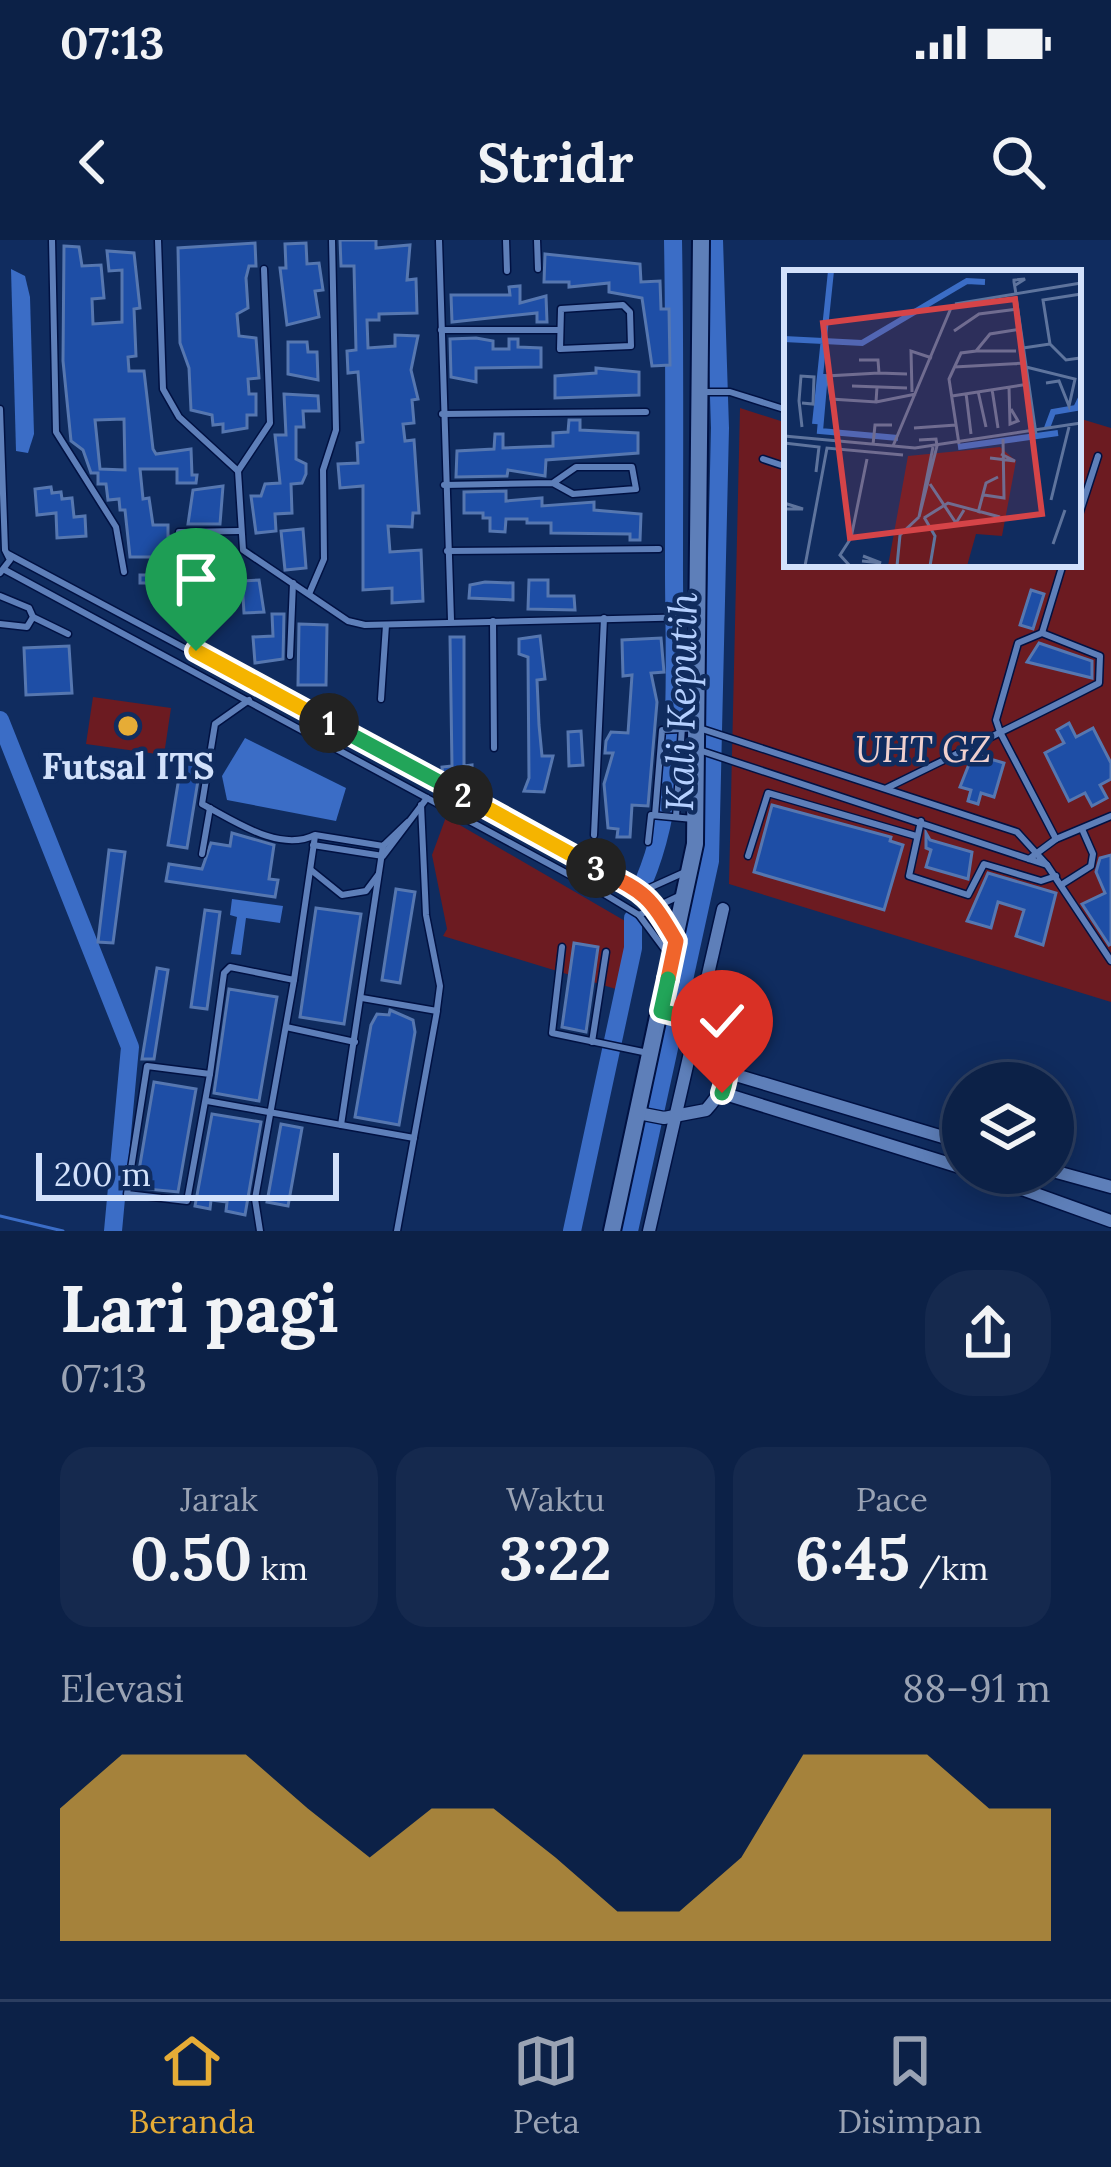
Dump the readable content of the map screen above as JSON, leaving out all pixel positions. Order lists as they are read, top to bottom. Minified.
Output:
{"water":["Kali Keputih"],"parks":["UHT GZ"],"places":["Futsal ITS"],"scale_bar":"200 m","page":{"status":"07:13","header":"Stridr","pins":["1","2","3"],"scale":"200 m","heading":["Lari pagi","07:13"],"stats":[["Jarak","0.50 km"],["Waktu","3:22"],["Pace","6:45 /km"]],"chart":["Elevasi","88–91 m"],"tabs":["Beranda","Peta","Disimpan"]}}
